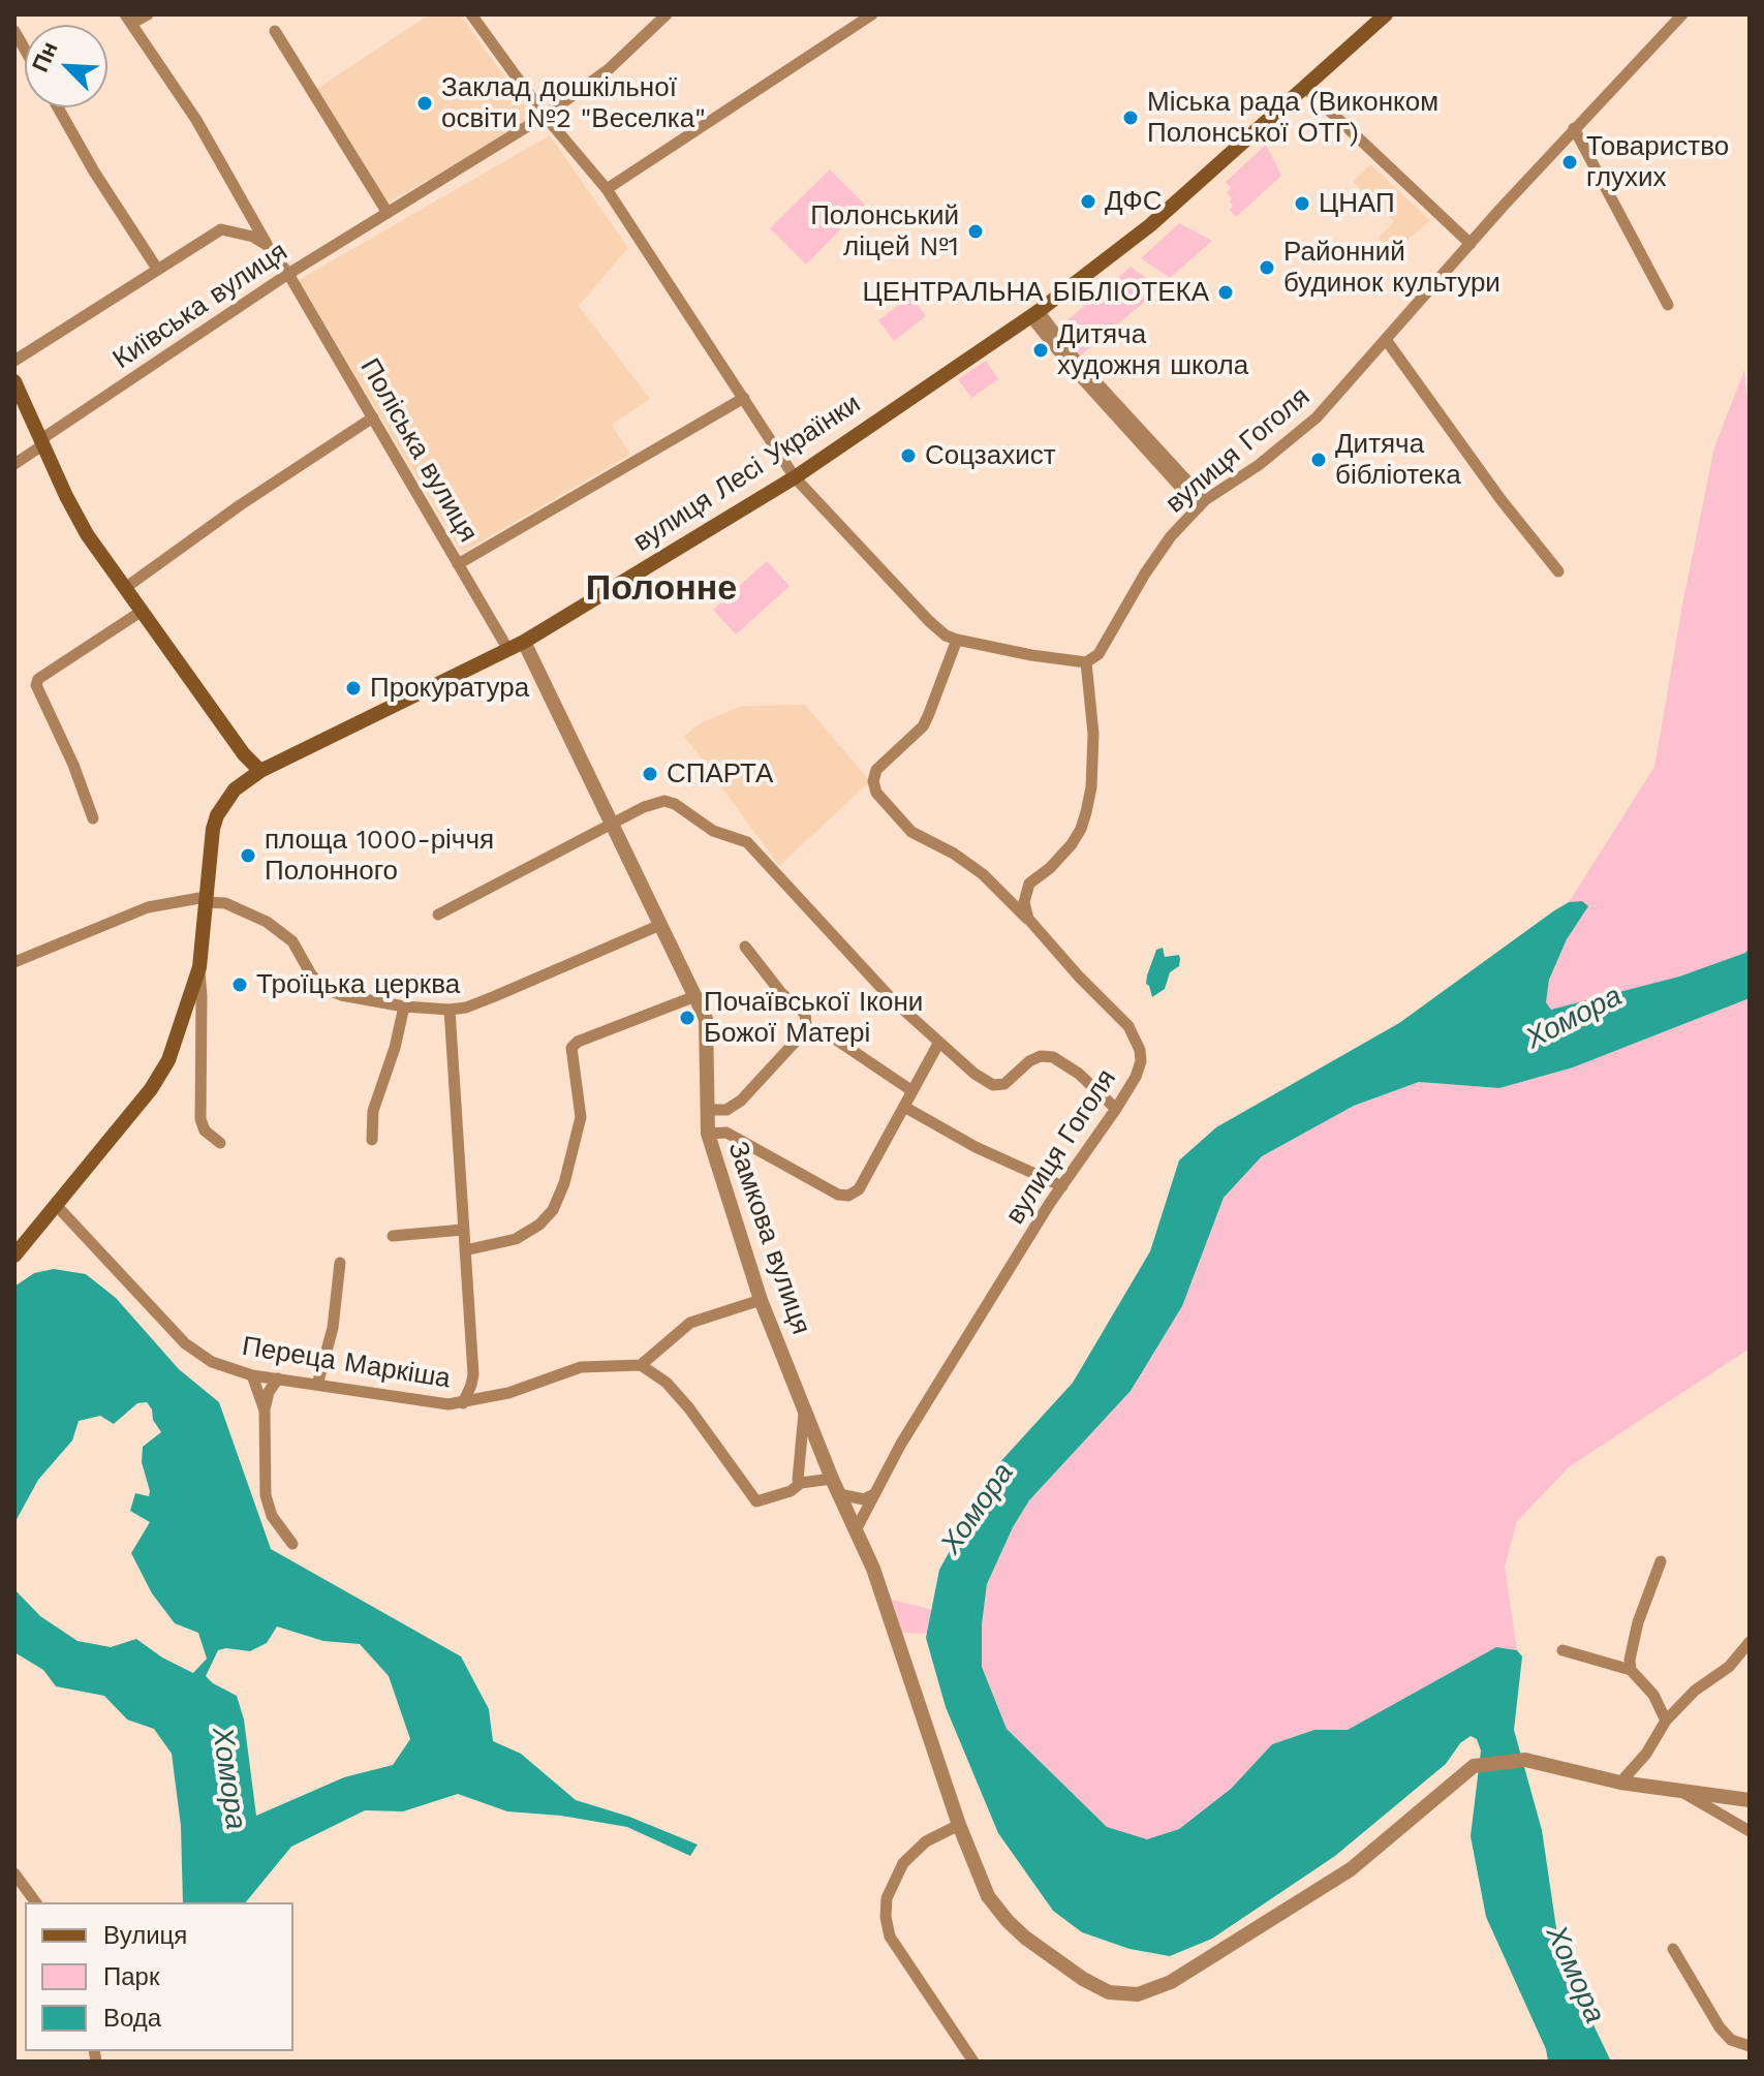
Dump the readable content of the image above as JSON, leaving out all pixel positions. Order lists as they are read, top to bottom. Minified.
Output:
{"streets":{"main road":["вулиця Лесі Українки"],"street":["Київська вулиця","Поліська вулиця","вулиця Гоголя","Замкова вулиця","Переца Маркіша"]},"crossings":[["Київська вулиця","Поліська вулиця"],["Поліська вулиця","вулиця Лесі Українки"],["вулиця Гоголя","Замкова вулиця"],["вулиця Лесі Українки","Замкова вулиця"],["вулиця Лесі Українки","Переца Маркіша"]],"districts":["Полонне"],"water":["Хомора"],"places":["Заклад дошкільної освіти №2 \"Веселка\"","Міська рада (Виконком Полонської ОТГ)","Товариство глухих","ДФС","ЦНАП","Полонський ліцей №1","Районний будинок культури","ЦЕНТРАЛЬНА БІБЛІОТЕКА","Дитяча художня школа","Соцзахист","Дитяча бібліотека","Прокуратура","СПАРТА","площа 1000-річчя Полонного","Троїцька церква","Почаївської Ікони Божої Матері"],"legend":["Вулиця","Парк","Вода"],"north":"top left"}
